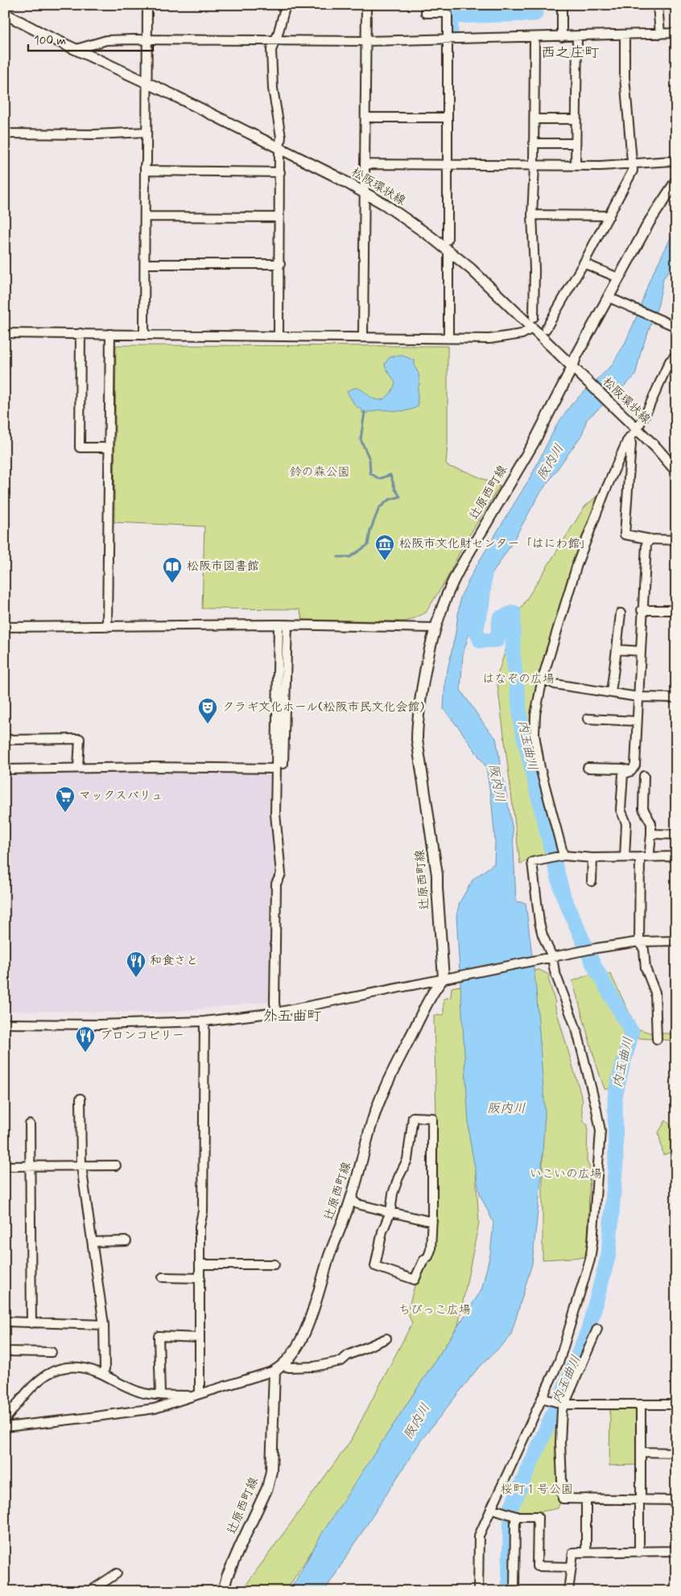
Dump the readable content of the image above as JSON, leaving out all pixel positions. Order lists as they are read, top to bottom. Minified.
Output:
{"streets":{"main road":["松阪環状線","辻原西町線"]},"crossings":[["松阪環状線","辻原西町線"]],"districts":["西之庄町","外五曲町"],"water":["阪内川","内玉曲川"],"parks":["鈴の森公園","はなぞの広場","いこいの広場","ちびっこ広場","桜町１号公園"],"places":{"museum":["松阪市文化財センター「はにわ館」"],"library":["松阪市図書館"],"theatre":["クラギ文化ホール(松阪市民文化会館)"],"supermarket":["マックスバリュ"],"restaurant":["和食さと","ブロンコビリー"]},"scale_bar":"100 m"}
